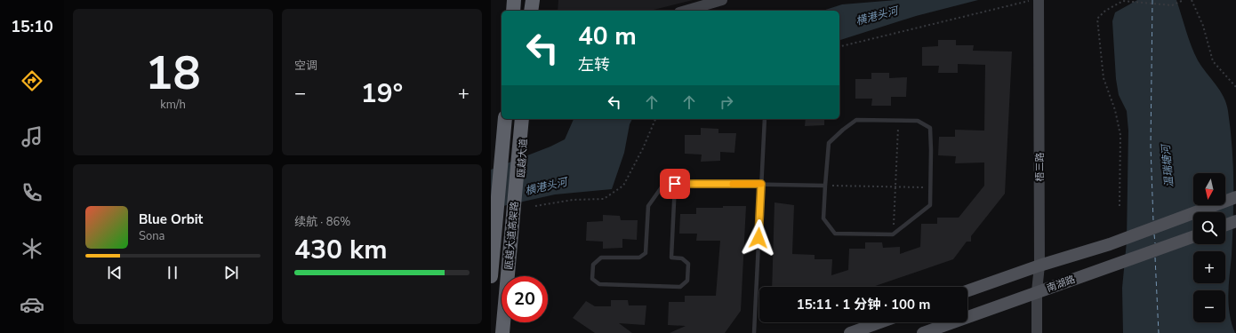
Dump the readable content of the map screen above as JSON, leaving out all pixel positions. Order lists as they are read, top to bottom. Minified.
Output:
{"streets":{"highway":["瓯越大道","瓯越大道高架路"],"main road":["南湖路"],"street":["梧三路"]},"crossings":[["梧三路","南湖路"]],"water":["横港头河","温瑞塘河"],"north":"bottom","page":{"tabs":"15:10","tile":[["18","km/h"],"空调",["续航 · 86%","430 km"]],"turn":["40 m","左转"],"heat":["−","19°","+"],"map_buttons":["+","−"],"song":["Blue Orbit","Sona"],"limit":"20","trip":"15:11 · 1 分钟 · 100 m"}}
